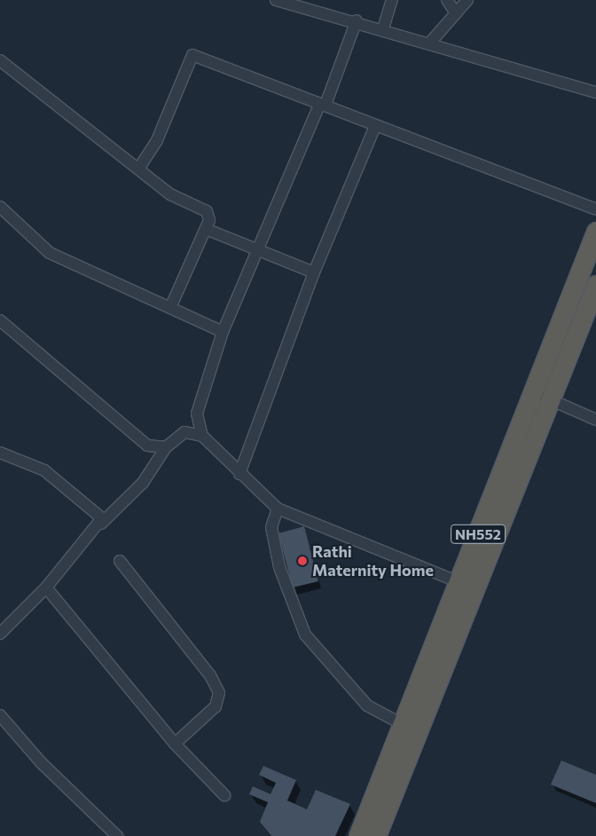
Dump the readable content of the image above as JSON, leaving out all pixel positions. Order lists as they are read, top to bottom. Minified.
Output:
{"streets":{"highway":["NH552"]},"places":["Rathi Maternity Home"]}
